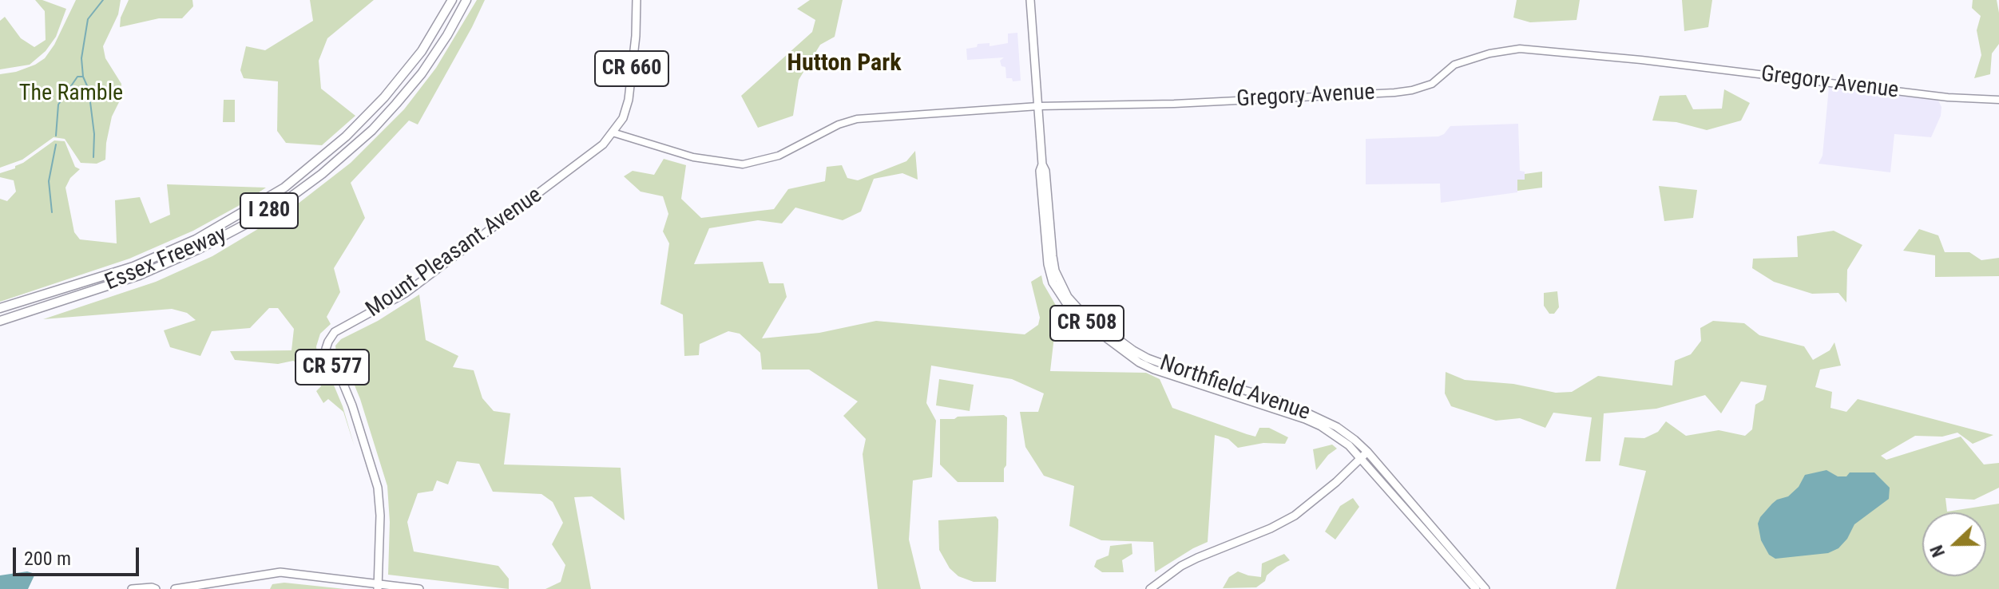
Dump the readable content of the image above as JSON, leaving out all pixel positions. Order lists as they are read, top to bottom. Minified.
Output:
{"streets":{"highway":["I 280","Essex Freeway"],"main road":["CR 660","Gregory Avenue","Mount Pleasant Avenue","CR 508","CR 577","Northfield Avenue"]},"crossings":[["Gregory Avenue","Mount Pleasant Avenue"],["Gregory Avenue","Northfield Avenue"]],"districts":["Hutton Park"],"parks":["The Ramble"],"scale_bar":"200 m","north":"left"}
